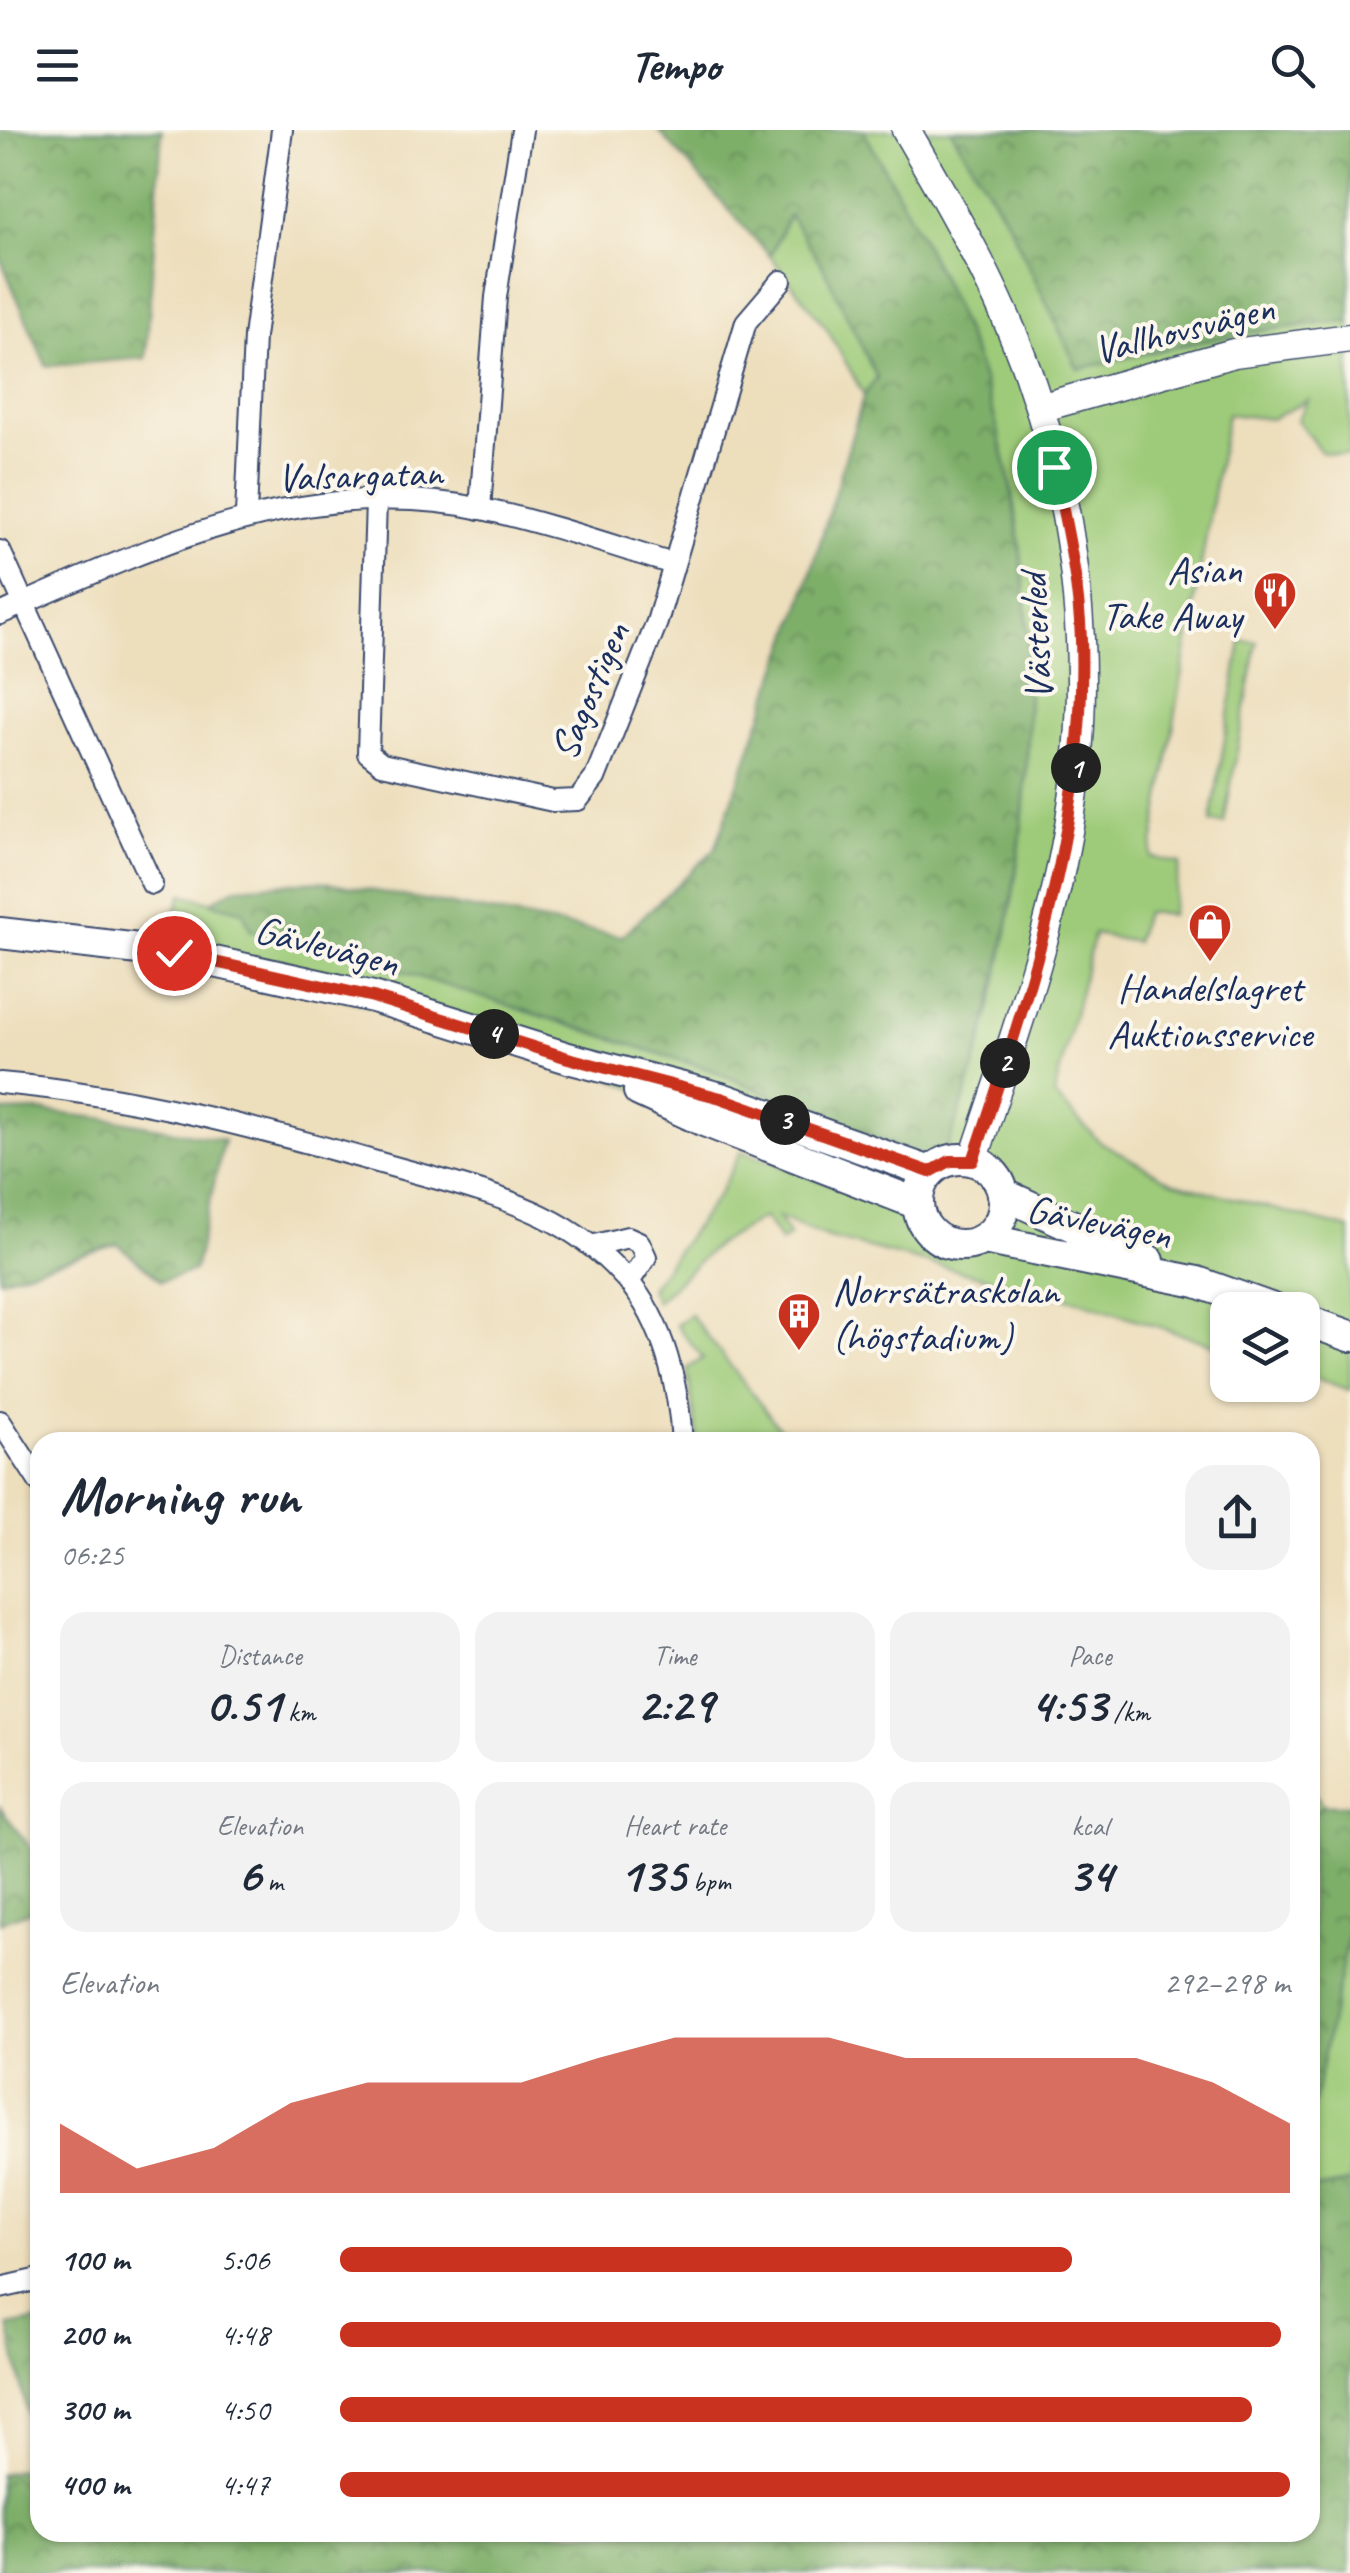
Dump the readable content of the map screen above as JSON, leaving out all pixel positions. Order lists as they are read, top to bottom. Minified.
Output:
{"streets":{"main road":["Gävlevägen"],"street":["Vallhovsvägen","Valsargatan","Västerled","Sagostigen"]},"crossings":[["Vallhovsvägen","Västerled"],["Valsargatan","Sagostigen"],["Västerled","Gävlevägen"]],"places":{"restaurant":["Asian Take Away"],"shop":["Handelslagret Auktionsservice"],"building":["Norrsätraskolan (högstadium)"]},"page":{"header":"Tempo","pins":["1","4","2","3"],"heading":["Morning run","06:25"],"stats":[["Distance","0.51 km"],["Time","2:29"],["Pace","4:53 /km"],["Elevation","6 m"],["Heart rate","135 bpm"],["kcal","34"]],"chart":["Elevation","292–298 m"],"list":[{"name":"100 m","note":"5:06"},{"name":"200 m","note":"4:48"},{"name":"300 m","note":"4:50"},{"name":"400 m","note":"4:47"}]}}
